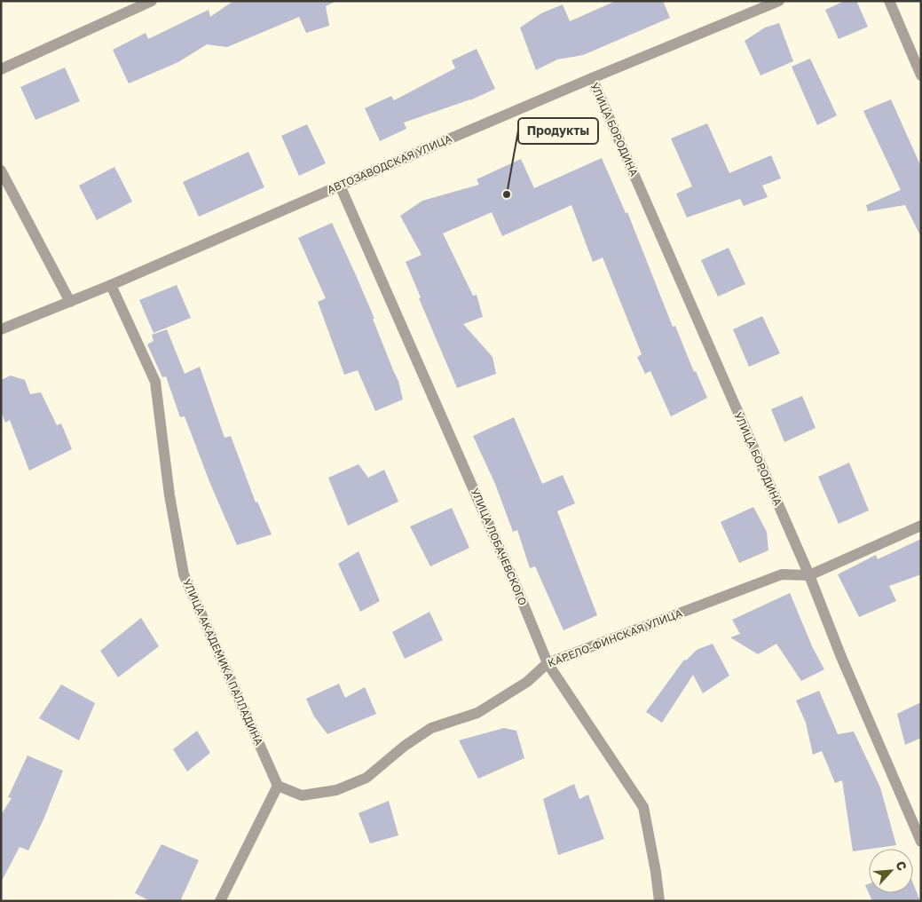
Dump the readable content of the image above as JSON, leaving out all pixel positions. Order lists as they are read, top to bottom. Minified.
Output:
{"streets":{"street":["УЛИЦА БОРОДИНА","АВТОЗАВОДСКАЯ УЛИЦА","УЛИЦА ЛОБАЧЕВСКОГО","КАРЕЛО-ФИНСКАЯ УЛИЦА","УЛИЦА АКАДЕМИКА ПАЛЛАДИНА"]},"crossings":[["УЛИЦА БОРОДИНА","АВТОЗАВОДСКАЯ УЛИЦА"],["УЛИЦА БОРОДИНА","КАРЕЛО-ФИНСКАЯ УЛИЦА"],["АВТОЗАВОДСКАЯ УЛИЦА","УЛИЦА ЛОБАЧЕВСКОГО"],["АВТОЗАВОДСКАЯ УЛИЦА","УЛИЦА АКАДЕМИКА ПАЛЛАДИНА"],["УЛИЦА ЛОБАЧЕВСКОГО","КАРЕЛО-ФИНСКАЯ УЛИЦА"],["КАРЕЛО-ФИНСКАЯ УЛИЦА","УЛИЦА АКАДЕМИКА ПАЛЛАДИНА"]],"places":["Продукты"],"north":"top right"}
